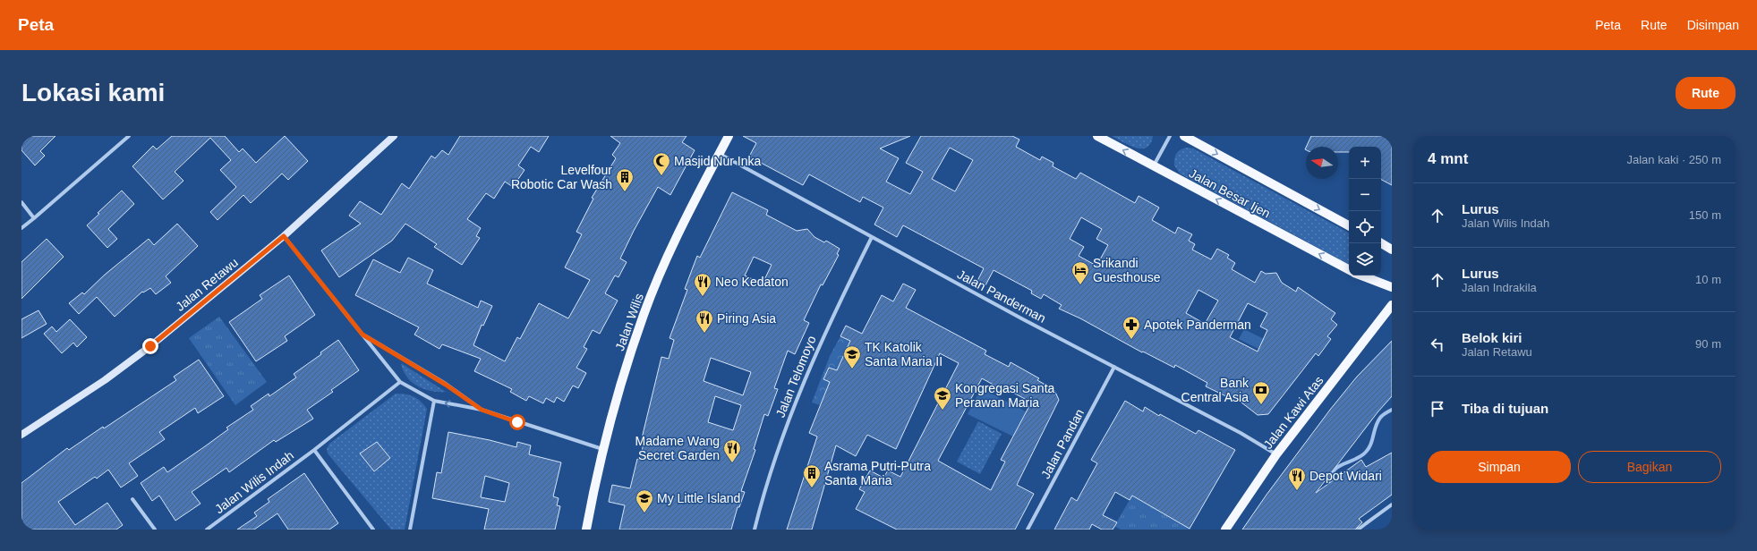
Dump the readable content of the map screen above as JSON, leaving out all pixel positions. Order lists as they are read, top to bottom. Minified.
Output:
{"streets":{"main road":["Jalan Besar Ijen","Jalan Retawu","Jalan Wilis","Jalan Kawi Atas"],"street":["Jalan Panderman","Jalan Telomoyo","Jalan Pandan","Jalan Wilis Indah"]},"crossings":[["Jalan Panderman","Jalan Wilis"],["Jalan Panderman","Jalan Telomoyo"],["Jalan Panderman","Jalan Kawi Atas"],["Jalan Panderman","Jalan Pandan"]],"places":{"mosque":["Masjid Nur Inka"],"building":["Levelfour Robotic Car Wash","Asrama Putri-Putra Santa Maria"],"hotel":["Srikandi Guesthouse"],"restaurant":["Neo Kedaton","Piring Asia","Madame Wang Secret Garden","Depot Widari"],"pharmacy":["Apotek Panderman"],"school or university":["TK Katolik Santa Maria II","Kongregasi Santa Perawan Maria","My Little Island"],"bank":["Bank Central Asia"]},"north":"left","page":{"header":"Peta","nav":["Peta","Rute","Disimpan"],"buttons":["Rute",["Simpan","Bagikan"]],"title":"Lokasi kami","heading":["4 mnt","Jalan kaki · 250 m"],"map_buttons":["+","−"],"list":[["Lurus","Jalan Wilis Indah","150 m"],["Lurus","Jalan Indrakila","10 m"],["Belok kiri","Jalan Retawu","90 m"],"Tiba di tujuan"]}}
